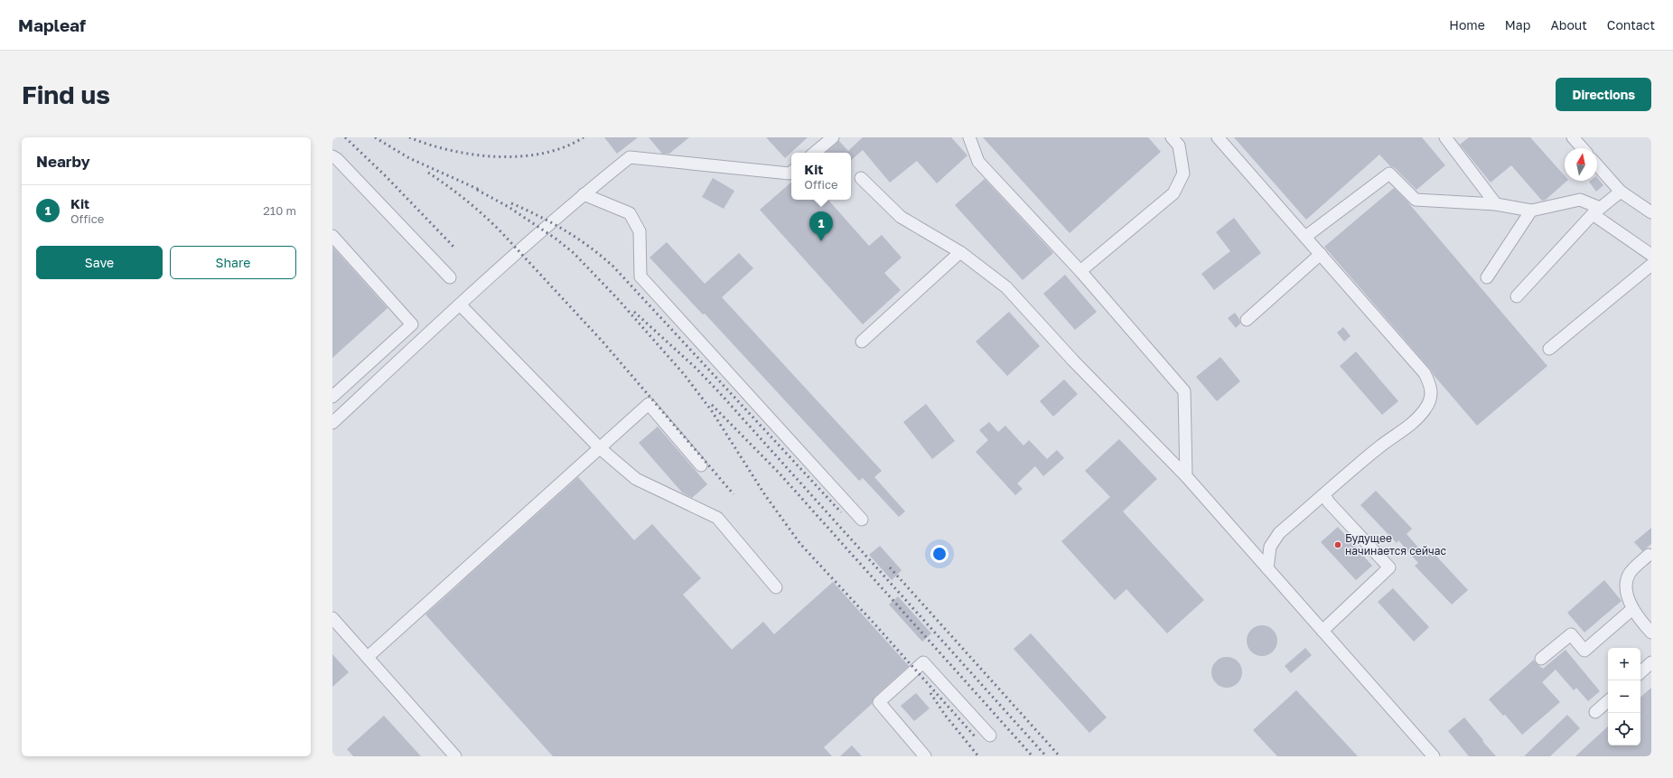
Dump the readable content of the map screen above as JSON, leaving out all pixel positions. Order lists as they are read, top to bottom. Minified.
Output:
{"places":["Будущее начинается сейчас"],"north":"top","page":{"header":"Mapleaf","nav":["Home","Map","About","Contact"],"buttons":["Directions",["Save","Share"]],"title":"Find us","heading":"Nearby","popup":["Kit","Office"],"list":[{"mark":"1","name":"Kit","note":"Office","value":"210 m"}],"pins":"1","map_buttons":["+","−"]}}
